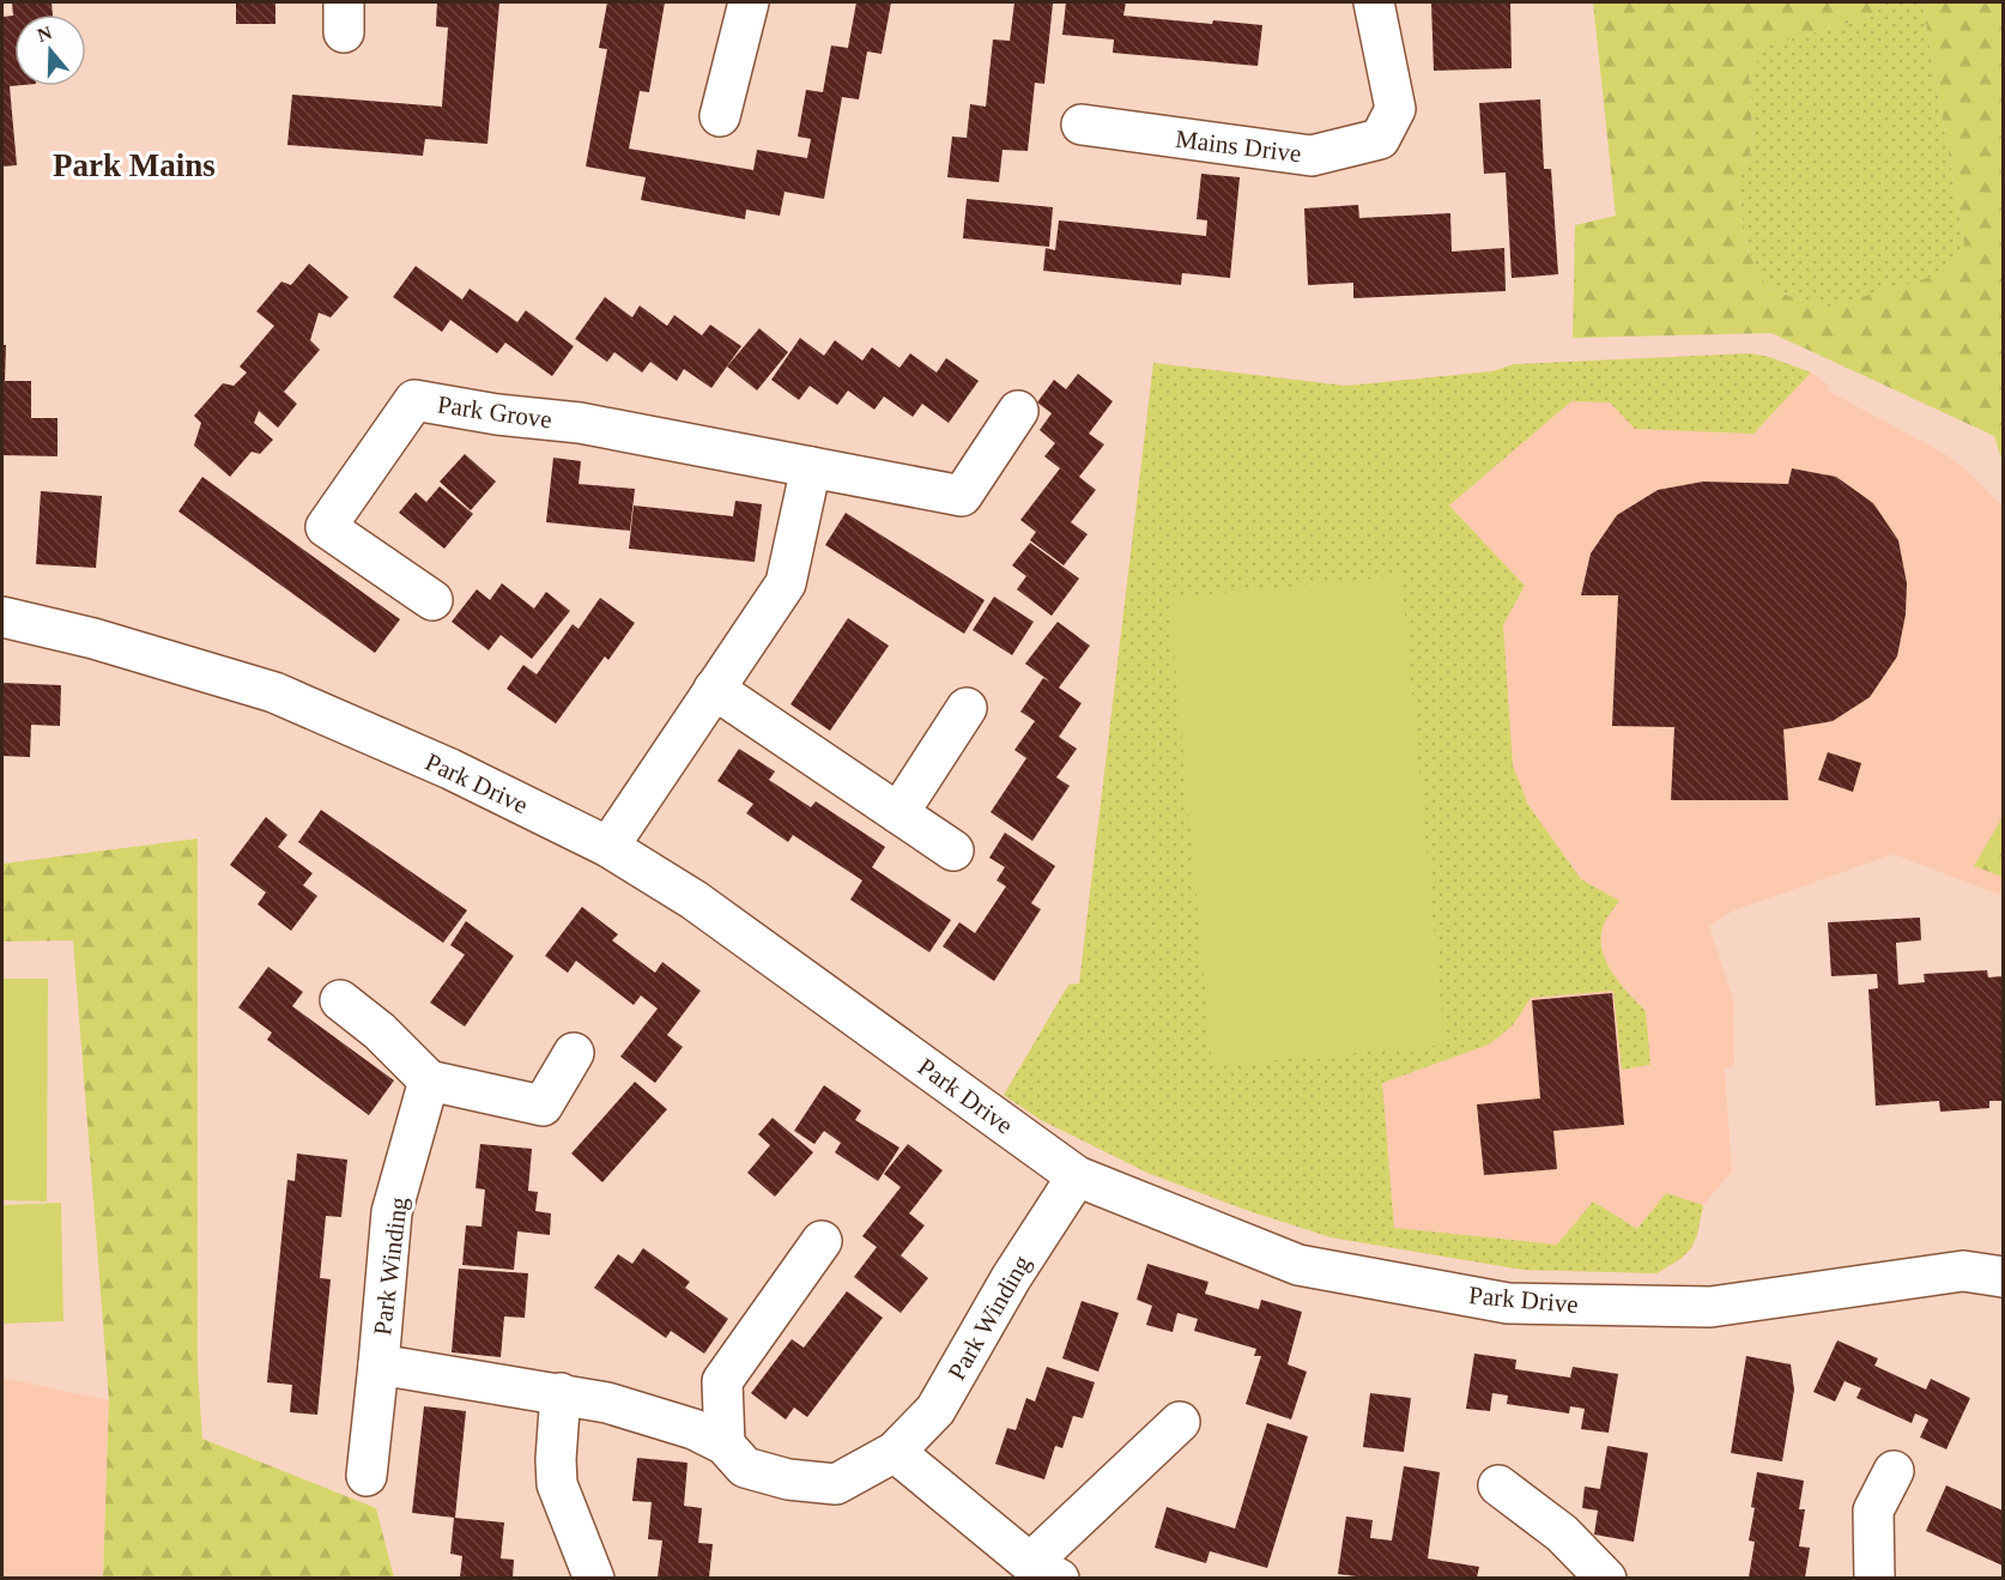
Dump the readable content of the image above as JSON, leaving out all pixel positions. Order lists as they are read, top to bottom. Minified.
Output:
{"streets":{"street":["Mains Drive","Park Grove","Park Drive","Park Winding"]},"crossings":[["Park Drive","Park Winding"]],"districts":["Park Mains"],"north":"top"}
